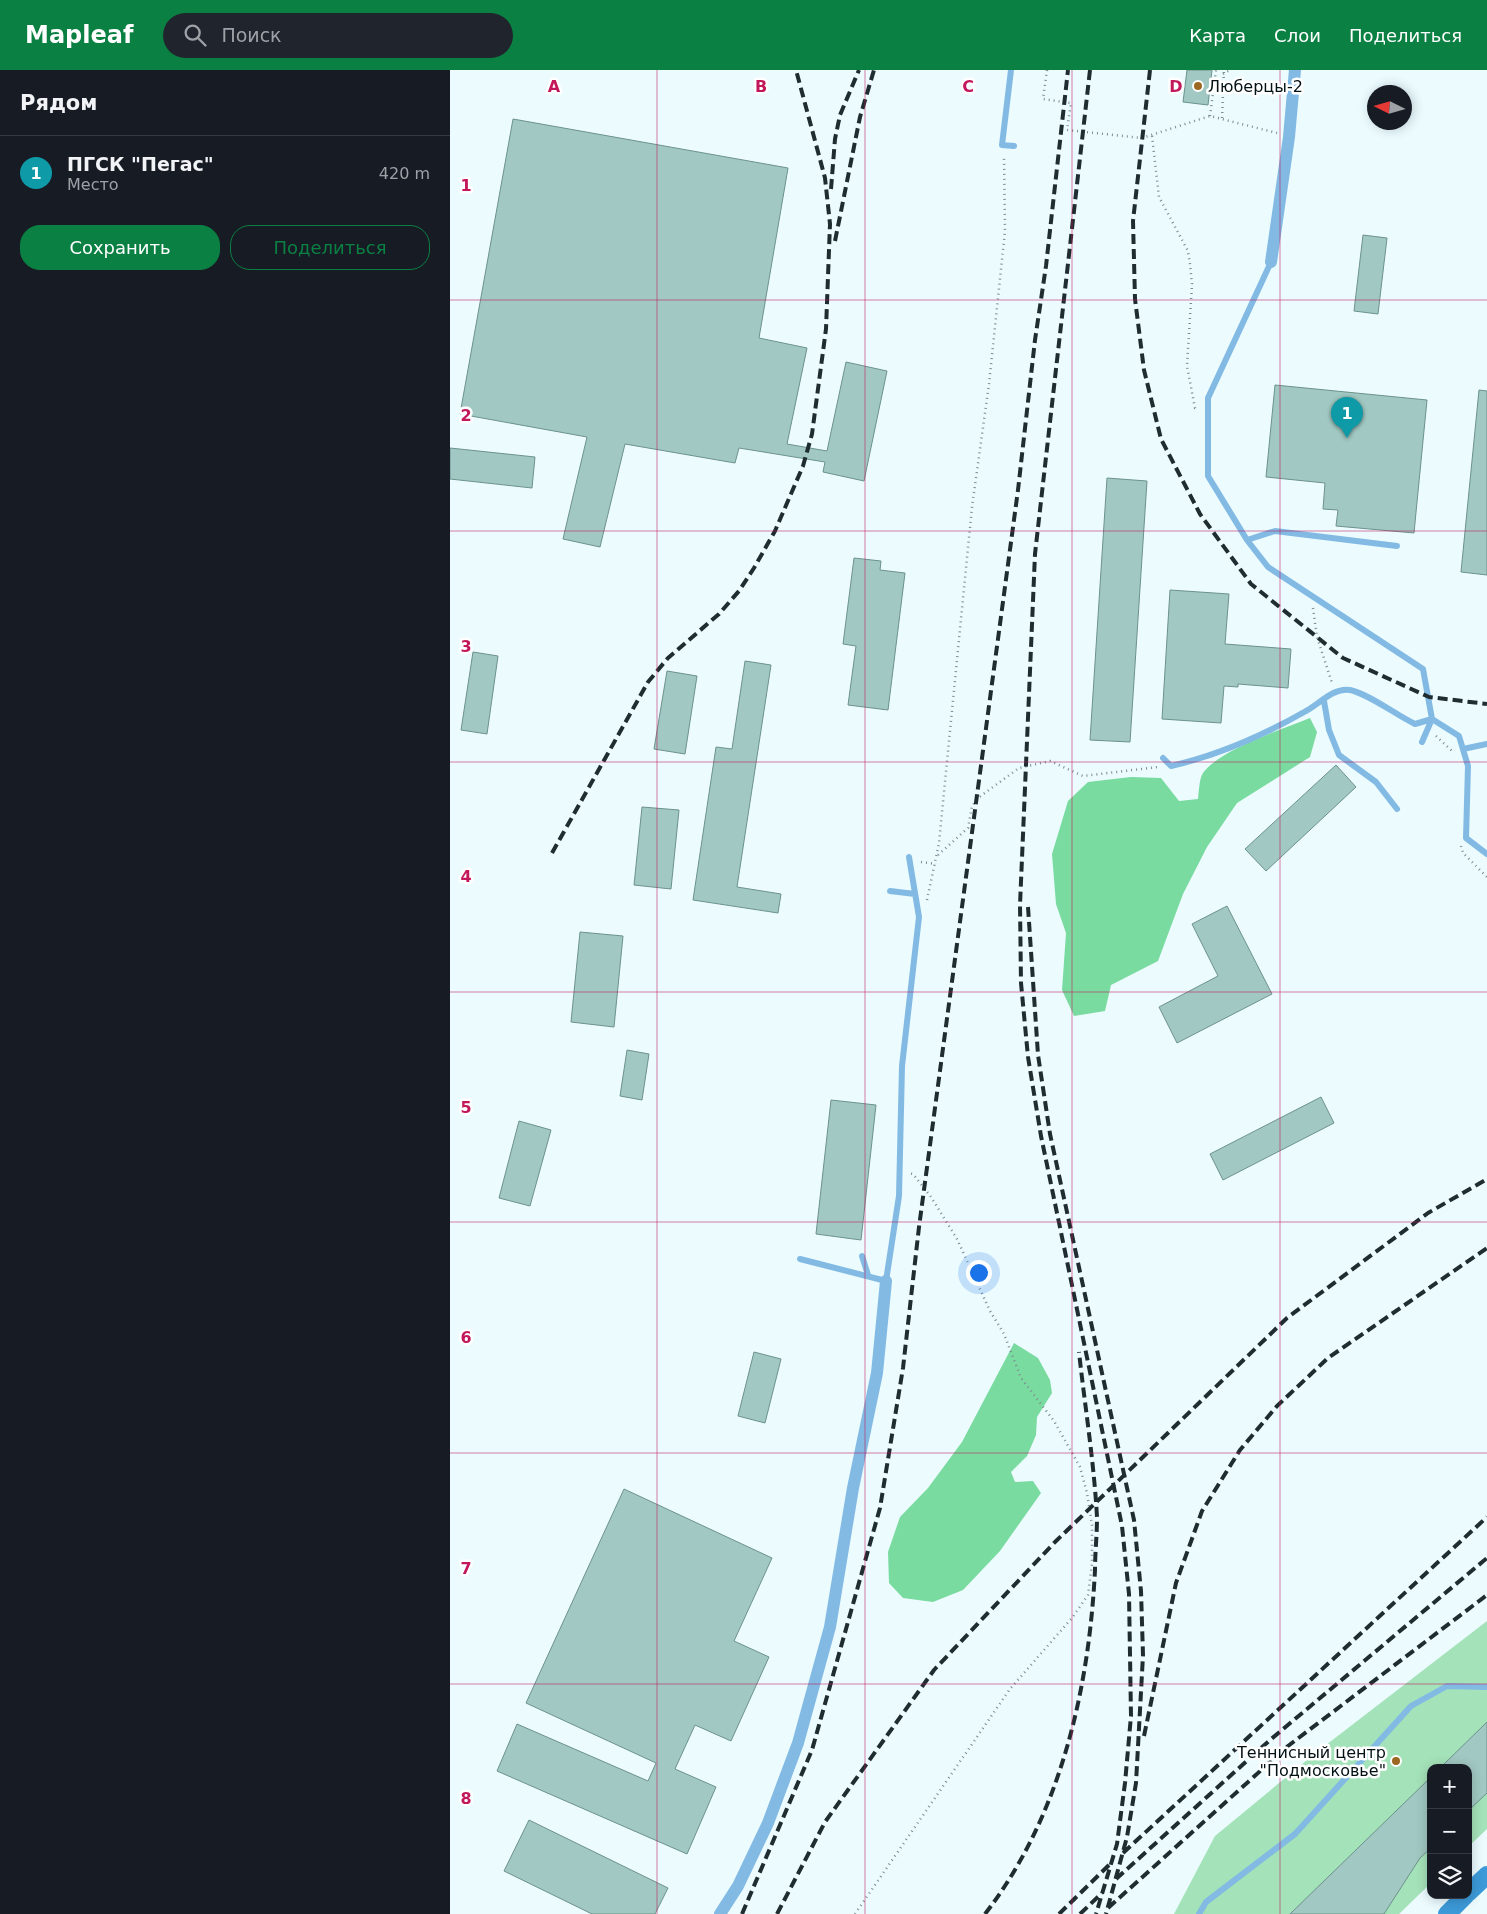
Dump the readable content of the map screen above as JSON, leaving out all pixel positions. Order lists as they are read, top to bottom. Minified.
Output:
{"places":["Люберцы-2","Теннисный центр \"Подмосковье\""],"north":"left","page":{"header":"Mapleaf","search":"Поиск","nav":["Карта","Слои","Поделиться"],"heading":"Рядом","list":[{"mark":"1","name":"ПГСК \"Пегас\"","note":"Место","value":"420 m"}],"buttons":["Сохранить","Поделиться"],"pins":"1","map_buttons":["+","−"]},"grid":{"columns":["A","B","C","D"],"rows":["1","2","3","4","5","6","7","8"]}}
